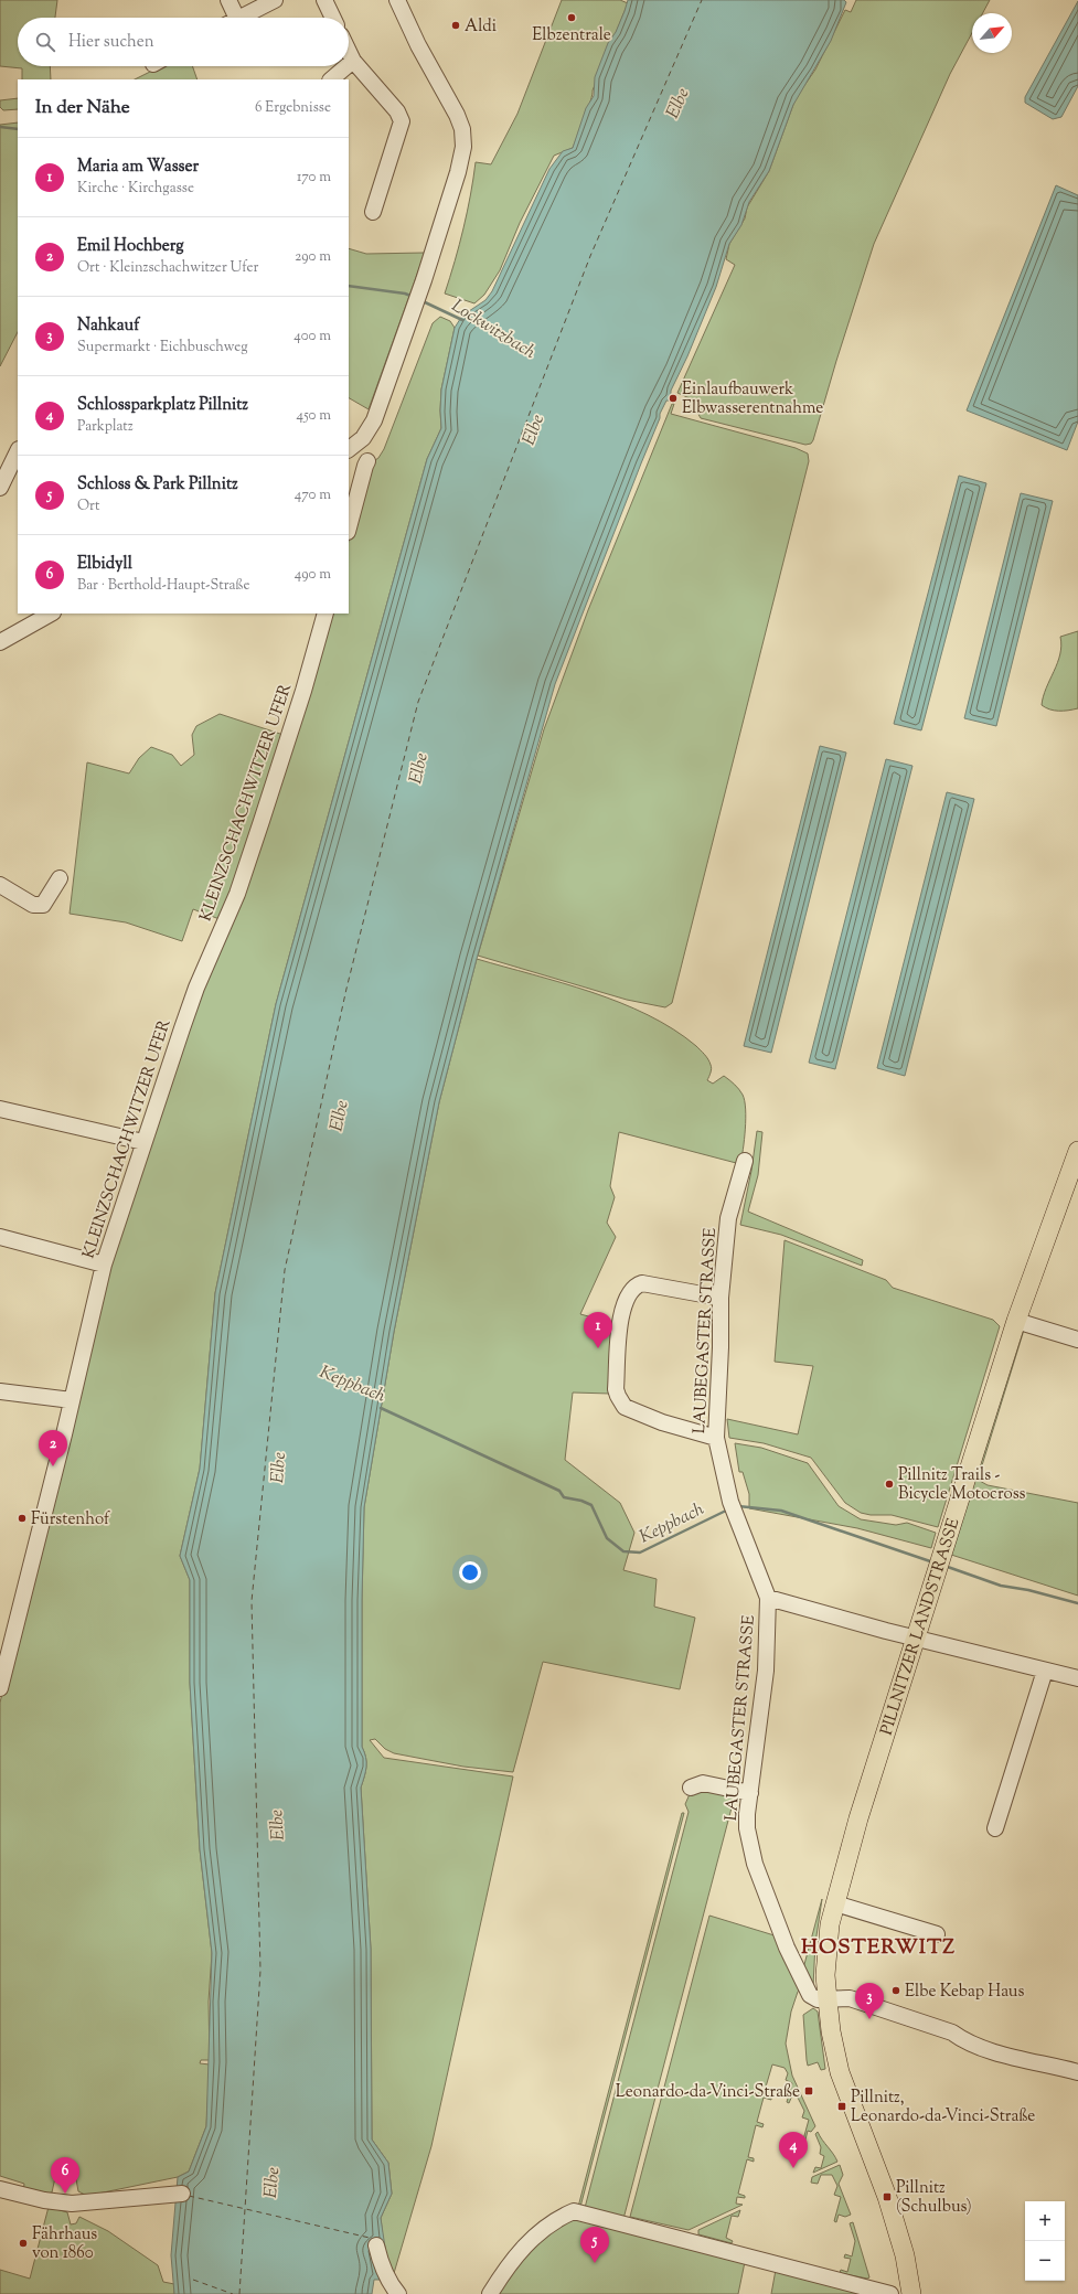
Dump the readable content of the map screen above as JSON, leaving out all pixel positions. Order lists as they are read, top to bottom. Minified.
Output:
{"streets":{"main road":["PILLNITZER LANDSTRASSE"],"street":["KLEINZSCHACHWITZER UFER","LAUBEGASTER STRASSE"]},"crossings":[["LAUBEGASTER STRASSE","PILLNITZER LANDSTRASSE"]],"districts":["HOSTERWITZ"],"water":["Elbe","Lockwitzbach","Keppbach"],"places":{"other":["Elbzentrale","Aldi","Einlaufbauwerk Elbwasserentnahme","Pillnitz Trails - Bicycle Motocross","Fürstenhof","Elbe Kebap Haus","Fährhaus von 1860"],"transit":["Leonardo-da-Vinci-Straße","Pillnitz, Leonardo-da-Vinci-Straße","Pillnitz (Schulbus)"]},"north":"top right","page":{"search":"Hier suchen","heading":["In der Nähe","6 Ergebnisse"],"list":[{"mark":"1","name":"Maria am Wasser","note":"Kirche · Kirchgasse","value":"170 m"},{"mark":"2","name":"Emil Hochberg","note":"Ort · Kleinzschachwitzer Ufer","value":"290 m"},{"mark":"3","name":"Nahkauf","note":"Supermarkt · Eichbuschweg","value":"400 m"},{"mark":"4","name":"Schlossparkplatz Pillnitz","note":"Parkplatz","value":"450 m"},{"mark":"5","name":"Schloss & Park Pillnitz","note":"Ort","value":"470 m"},{"mark":"6","name":"Elbidyll","note":"Bar · Berthold-Haupt-Straße","value":"490 m"}],"pins":["1","2","3","4","6","5"],"map_buttons":["+","−"]}}
